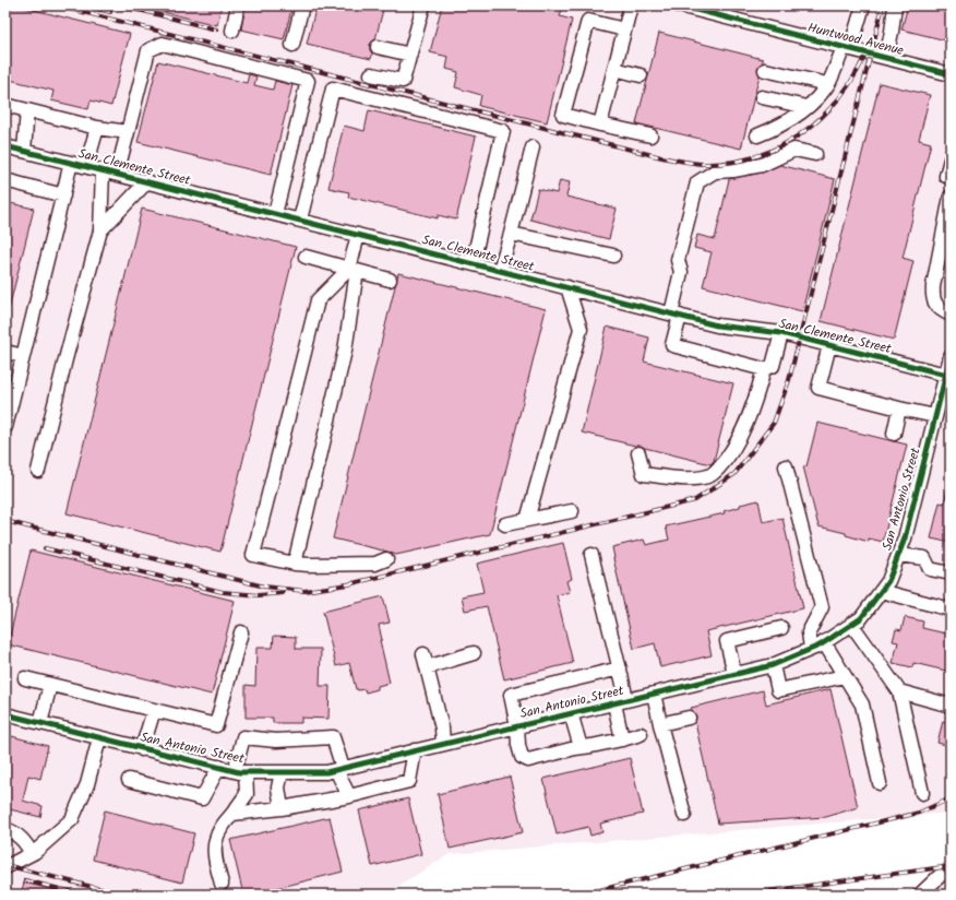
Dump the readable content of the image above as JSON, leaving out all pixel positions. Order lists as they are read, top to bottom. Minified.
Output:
{"streets":{"street":["Huntwood Avenue","San Clemente Street","San Antonio Street"]},"crossings":[["San Clemente Street","San Antonio Street"]]}
